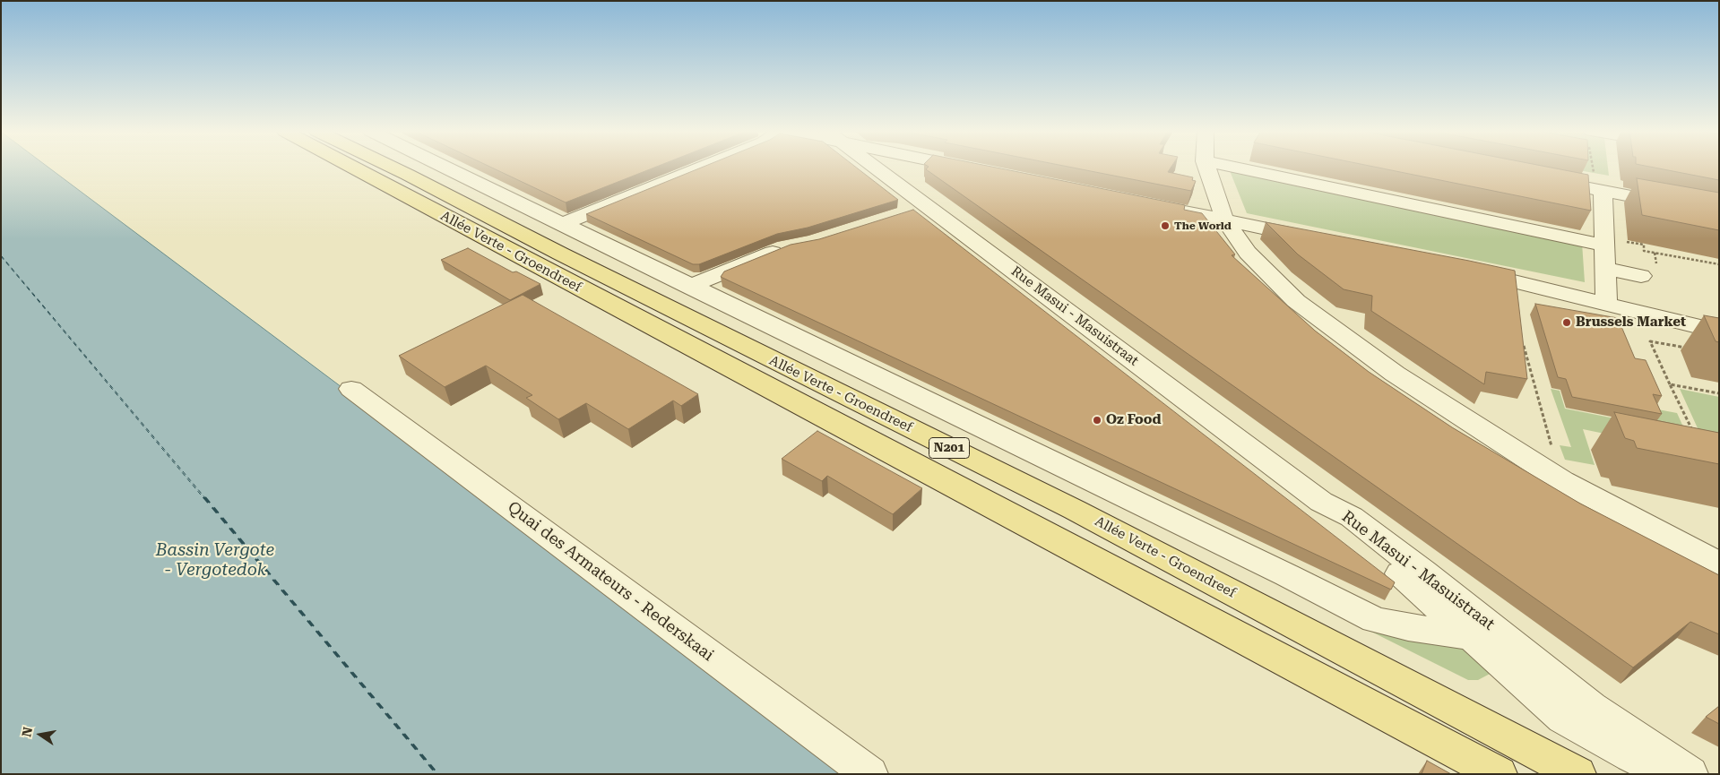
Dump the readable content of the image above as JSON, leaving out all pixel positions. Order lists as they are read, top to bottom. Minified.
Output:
{"streets":{"main road":["Allée Verte - Groendreef","N201"],"street":["Rue Masui - Masuistraat","Quai des Armateurs - Rederskaai"]},"water":["Bassin Vergote - Vergotedok"],"places":["The World","Brussels Market","Oz Food"],"north":"left"}
